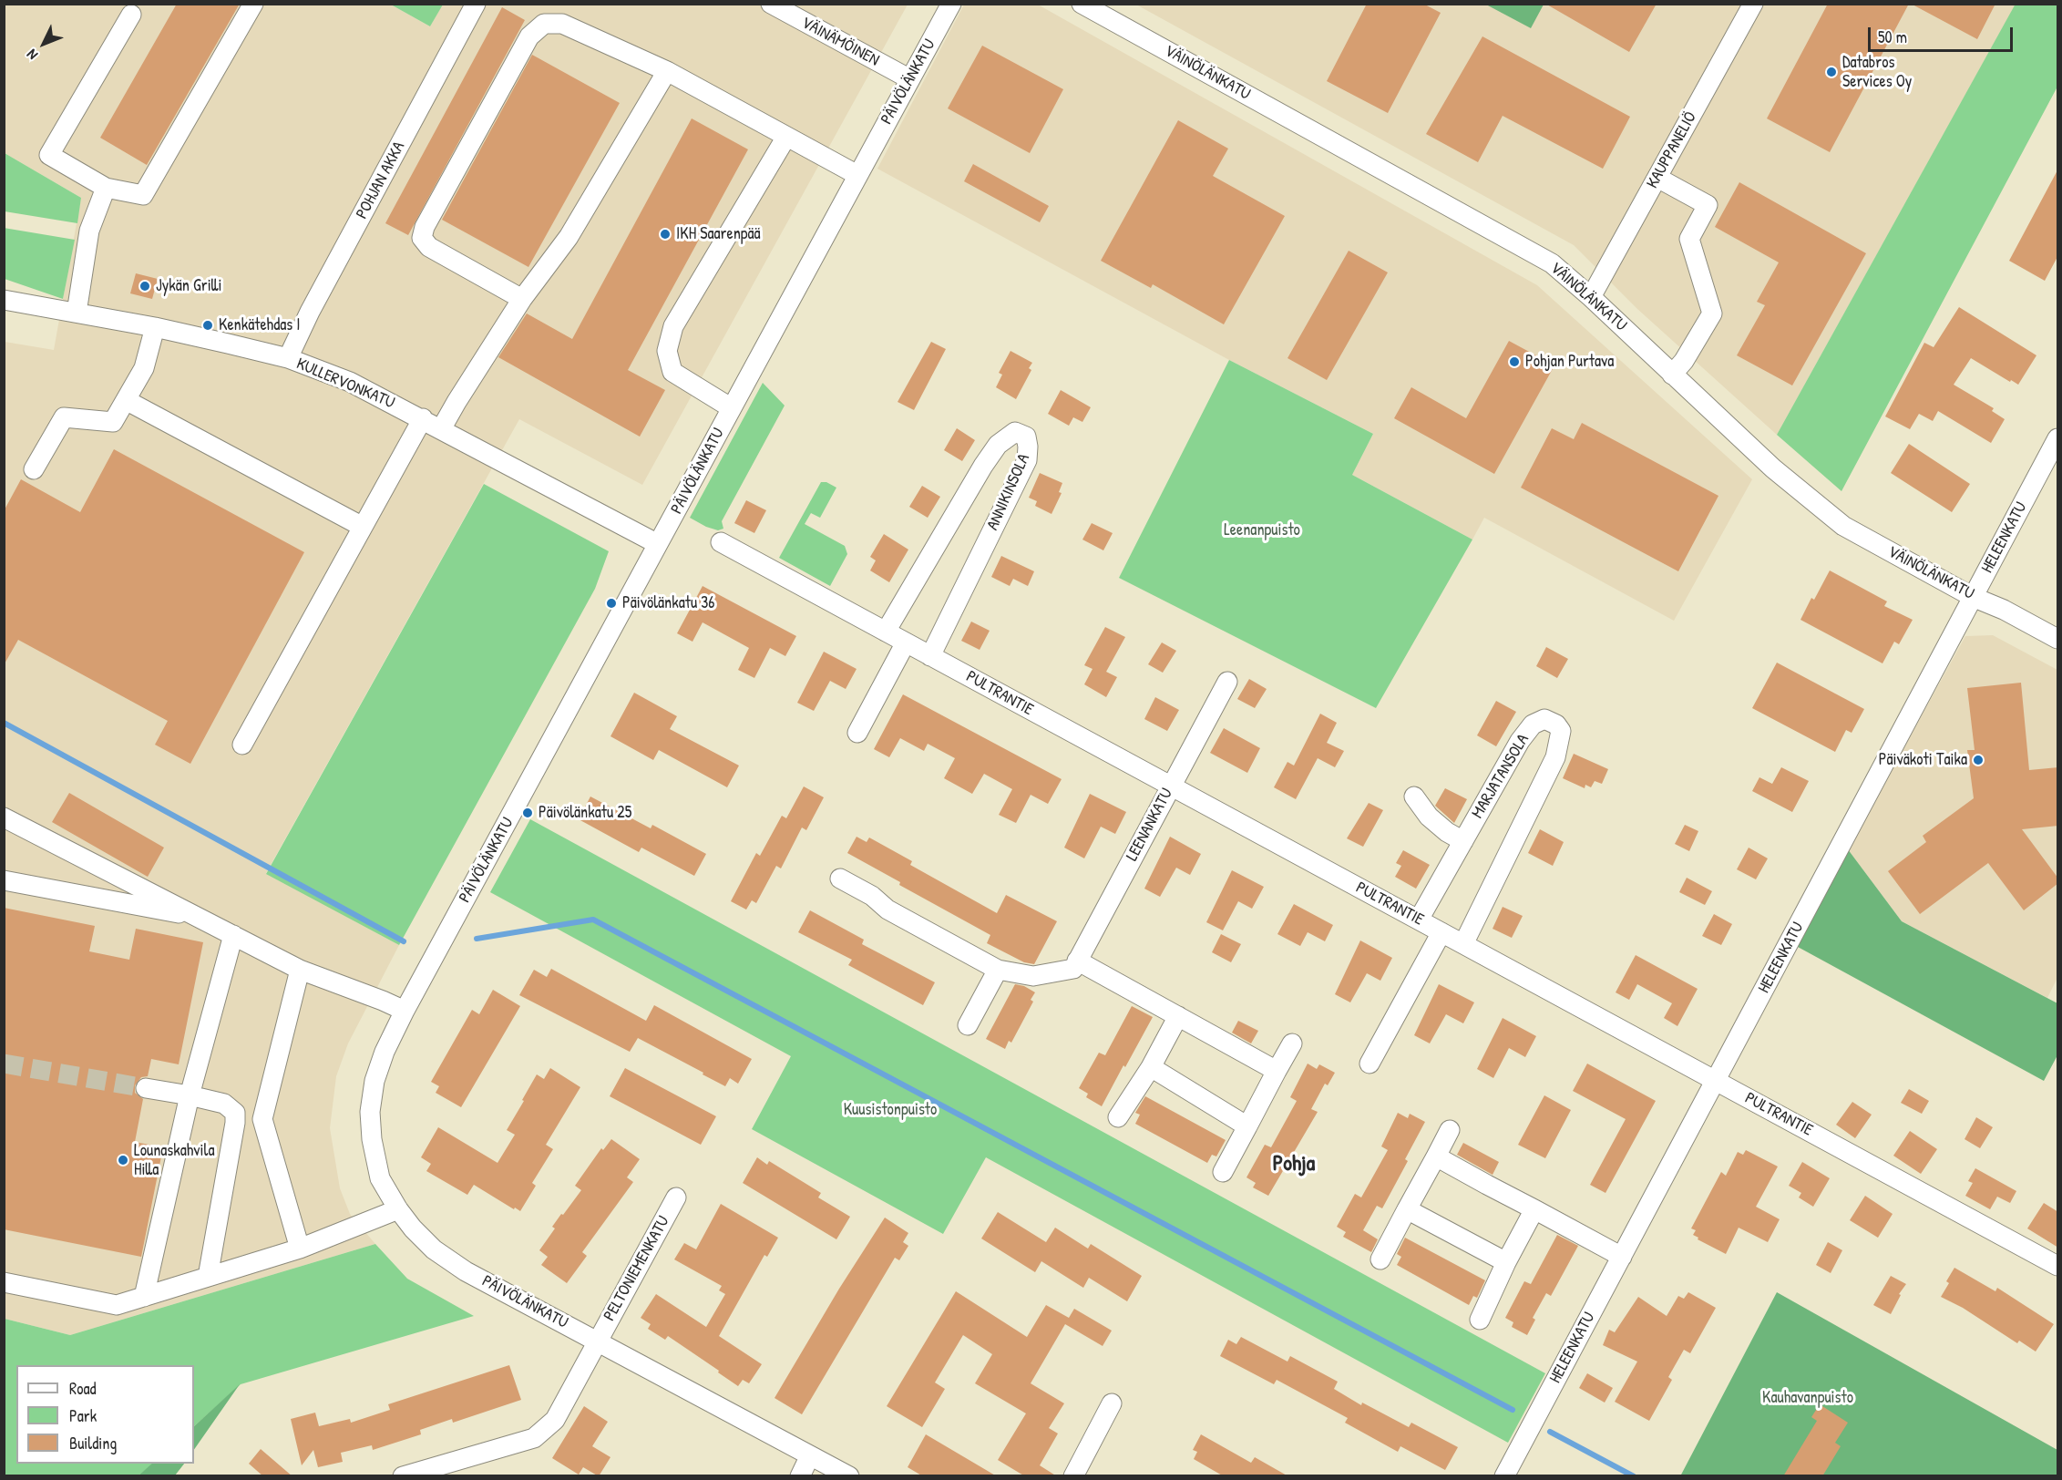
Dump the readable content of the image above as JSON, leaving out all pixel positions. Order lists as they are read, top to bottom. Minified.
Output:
{"streets":{"street":["VÄINÄMÖINEN","VÄINÖLÄNKATU","PÄIVÖLÄNKATU","KAUPPANELIÖ","POHJAN AKKA","KULLERVONKATU","ANNIKINSOLA","HELEENKATU","PULTRANTIE","MARJATANSOLA","LEENANKATU","PELTONIEMENKATU"]},"crossings":[["VÄINÄMÖINEN","PÄIVÖLÄNKATU"],["VÄINÖLÄNKATU","KAUPPANELIÖ"],["VÄINÖLÄNKATU","HELEENKATU"],["PÄIVÖLÄNKATU","KULLERVONKATU"],["PÄIVÖLÄNKATU","PELTONIEMENKATU"],["POHJAN AKKA","KULLERVONKATU"],["ANNIKINSOLA","PULTRANTIE"],["HELEENKATU","PULTRANTIE"],["PULTRANTIE","MARJATANSOLA"],["PULTRANTIE","LEENANKATU"]],"districts":["Pohja"],"parks":["Leenanpuisto","Kuusistonpuisto","Kauhavanpuisto"],"places":["Databros Services Oy","IKH Saarenpää","Jykän Grilli","Kenkätehdas I","Pohjan Purtava","Päivölänkatu 36","Päiväkoti Taika","Päivölänkatu 25","Lounaskahvila Hilla"],"legend":["Road","Park","Building"],"scale_bar":"50 m","north":"bottom left"}
